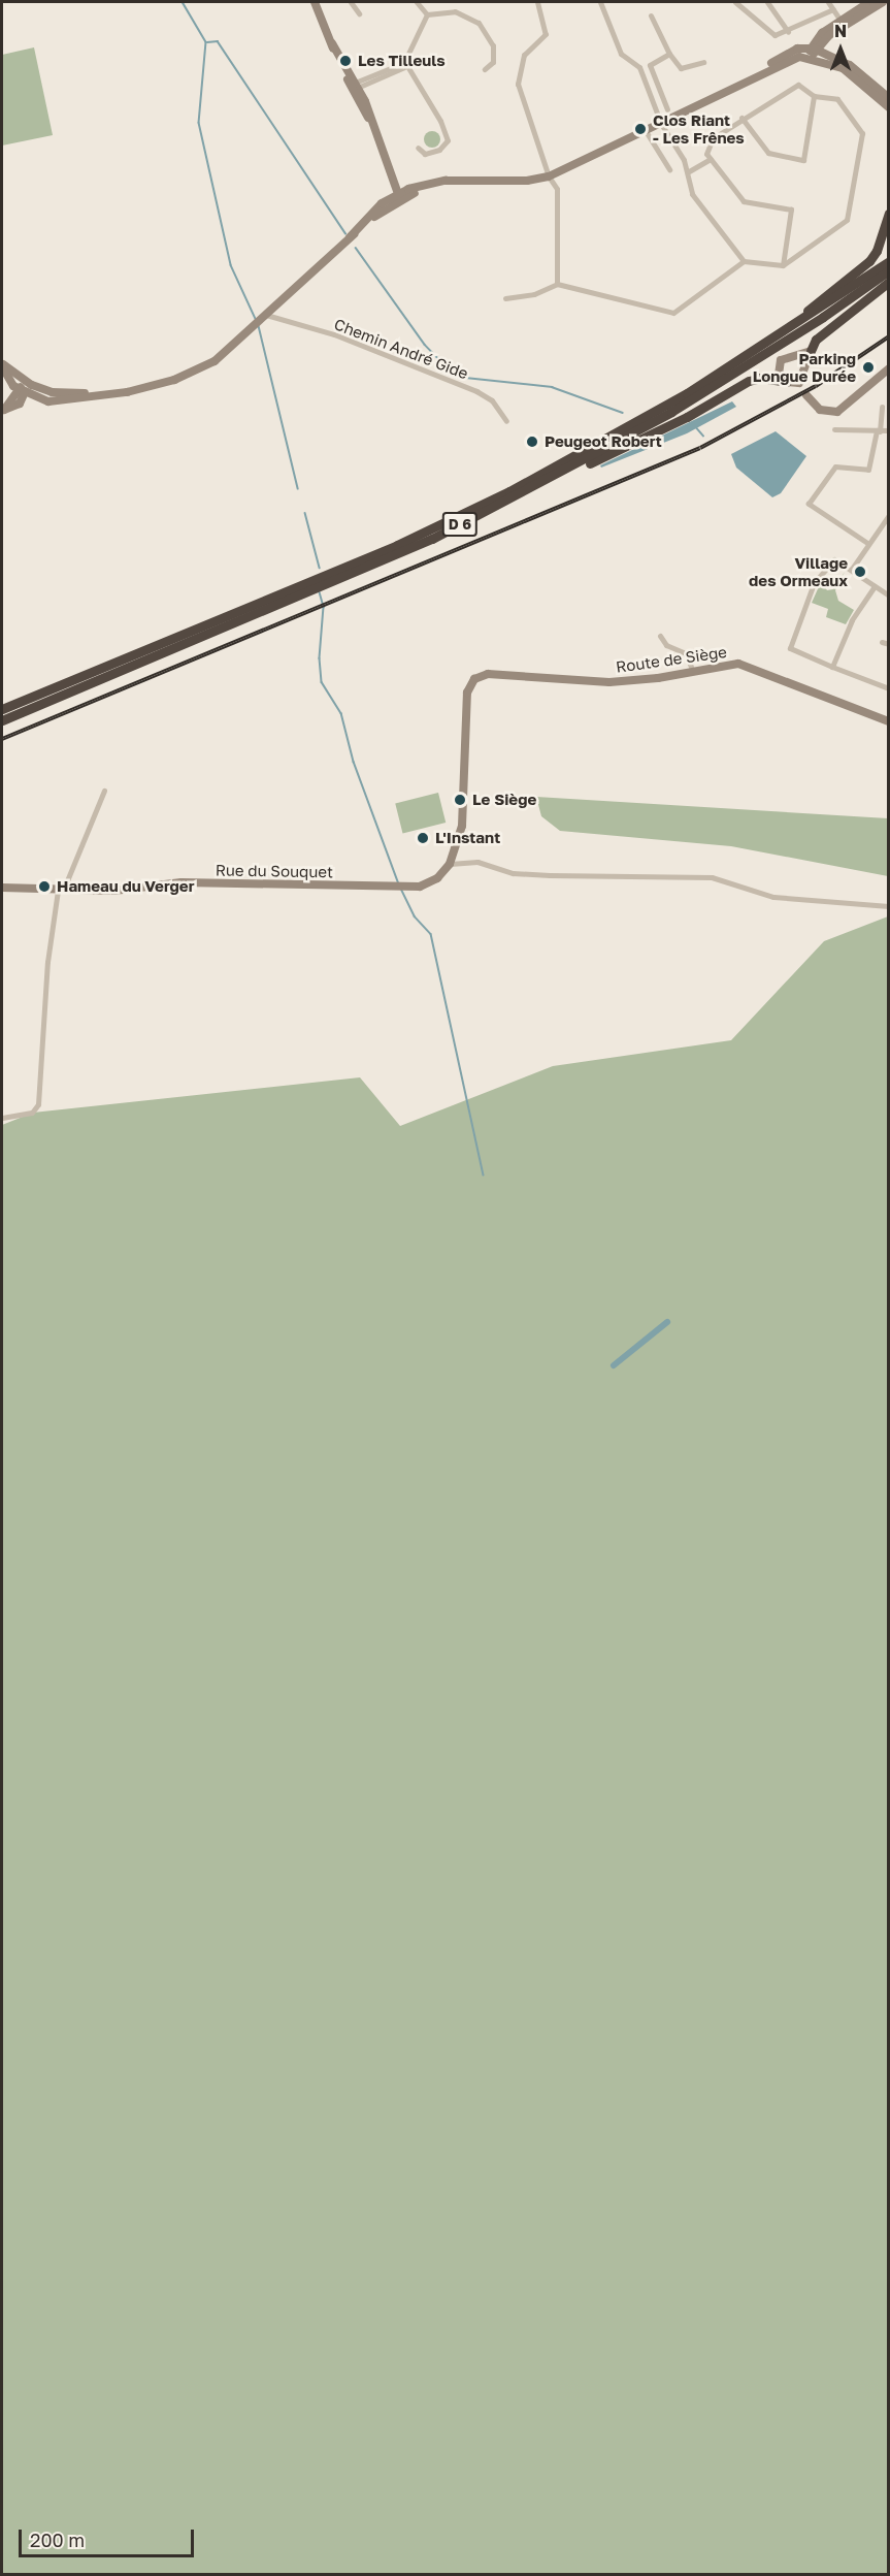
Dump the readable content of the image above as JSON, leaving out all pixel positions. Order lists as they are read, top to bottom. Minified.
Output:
{"streets":{"highway":["D 6"],"main road":["Route de Siège","Rue du Souquet"],"street":["Chemin André Gide"]},"crossings":[["Route de Siège","Rue du Souquet"]],"places":["Les Tilleuls","Clos Riant - Les Frênes","Parking Longue Durée","Peugeot Robert","Village des Ormeaux","Le Siège","L'Instant","Hameau du Verger"],"scale_bar":"200 m","north":"top"}
